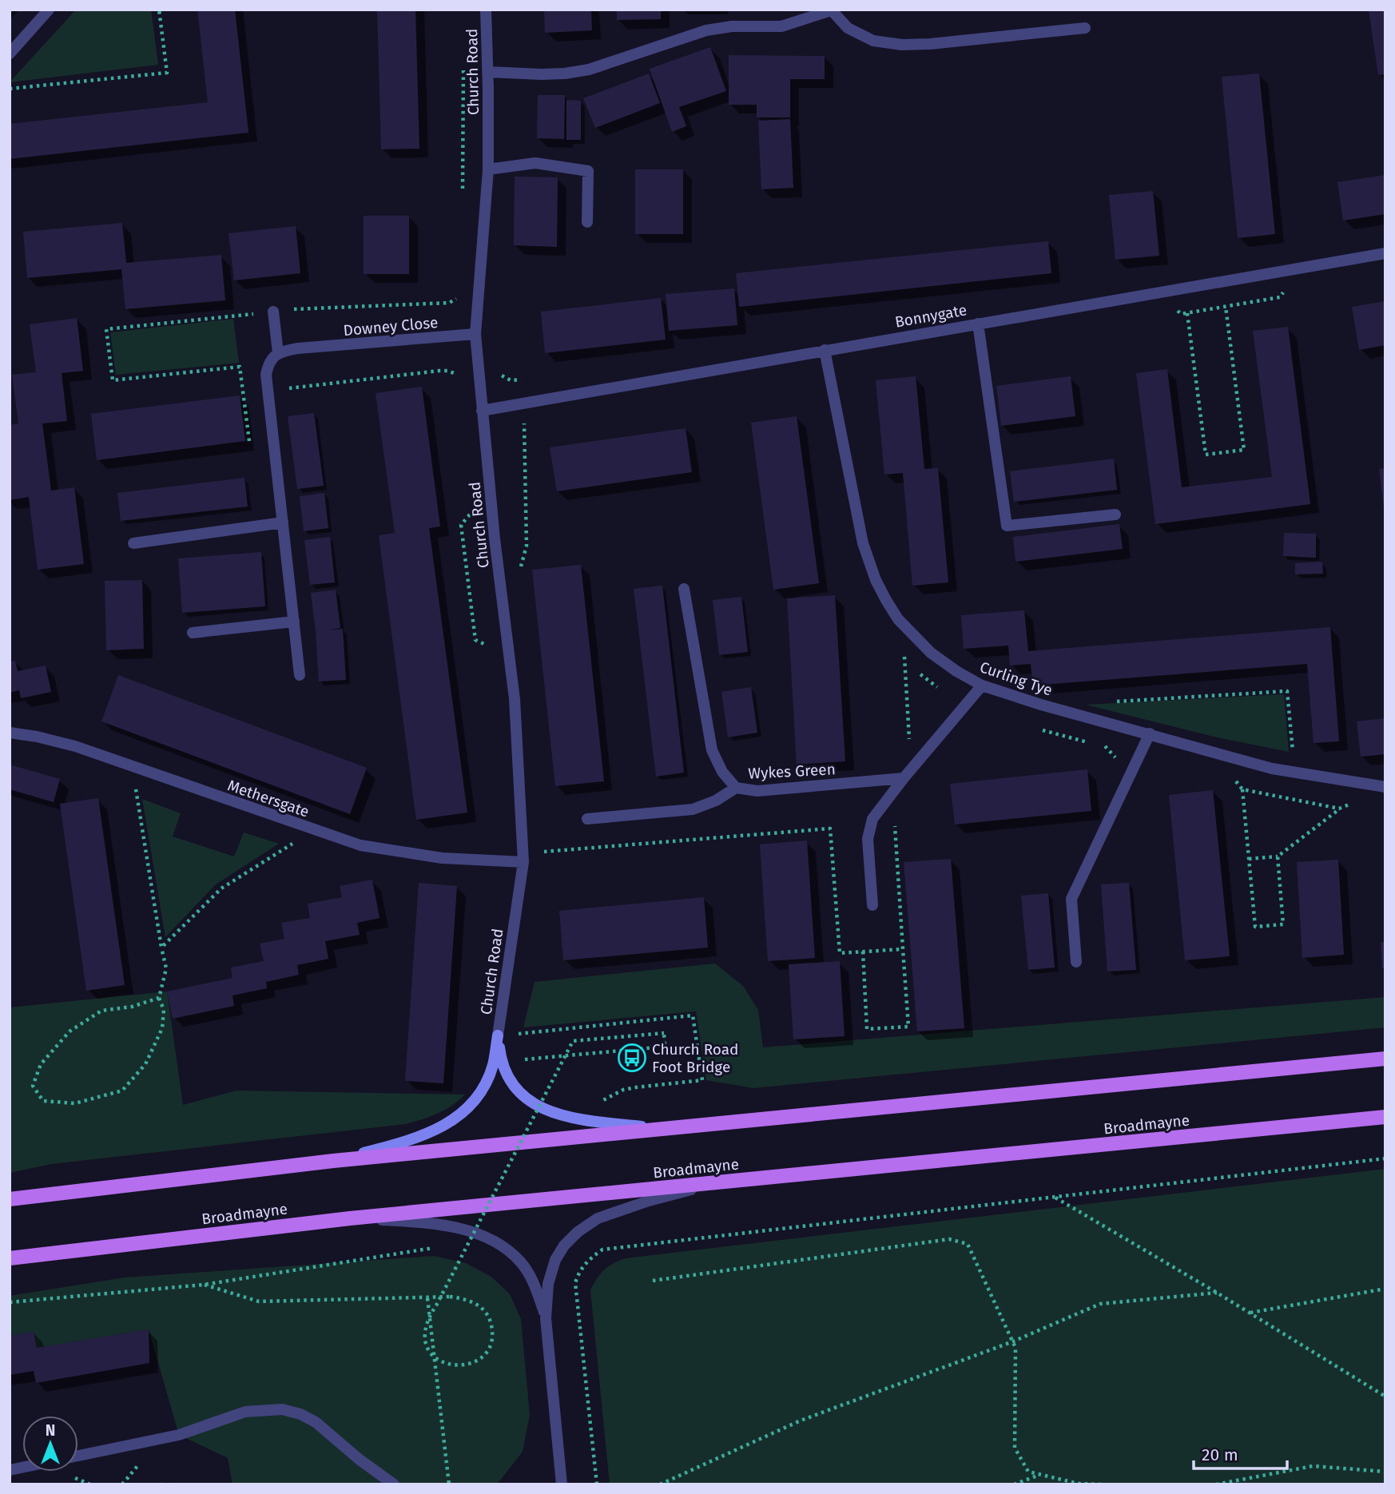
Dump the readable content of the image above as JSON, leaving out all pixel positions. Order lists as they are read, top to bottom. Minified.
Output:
{"streets":{"main road":["Broadmayne"],"street":["Church Road","Bonnygate","Downey Close","Curling Tye","Wykes Green","Methersgate"]},"crossings":[["Church Road","Bonnygate"],["Church Road","Downey Close"],["Church Road","Methersgate"],["Bonnygate","Curling Tye"]],"places":{"bus stop":["Church Road Foot Bridge"]},"scale_bar":"20 m","north":"top"}
